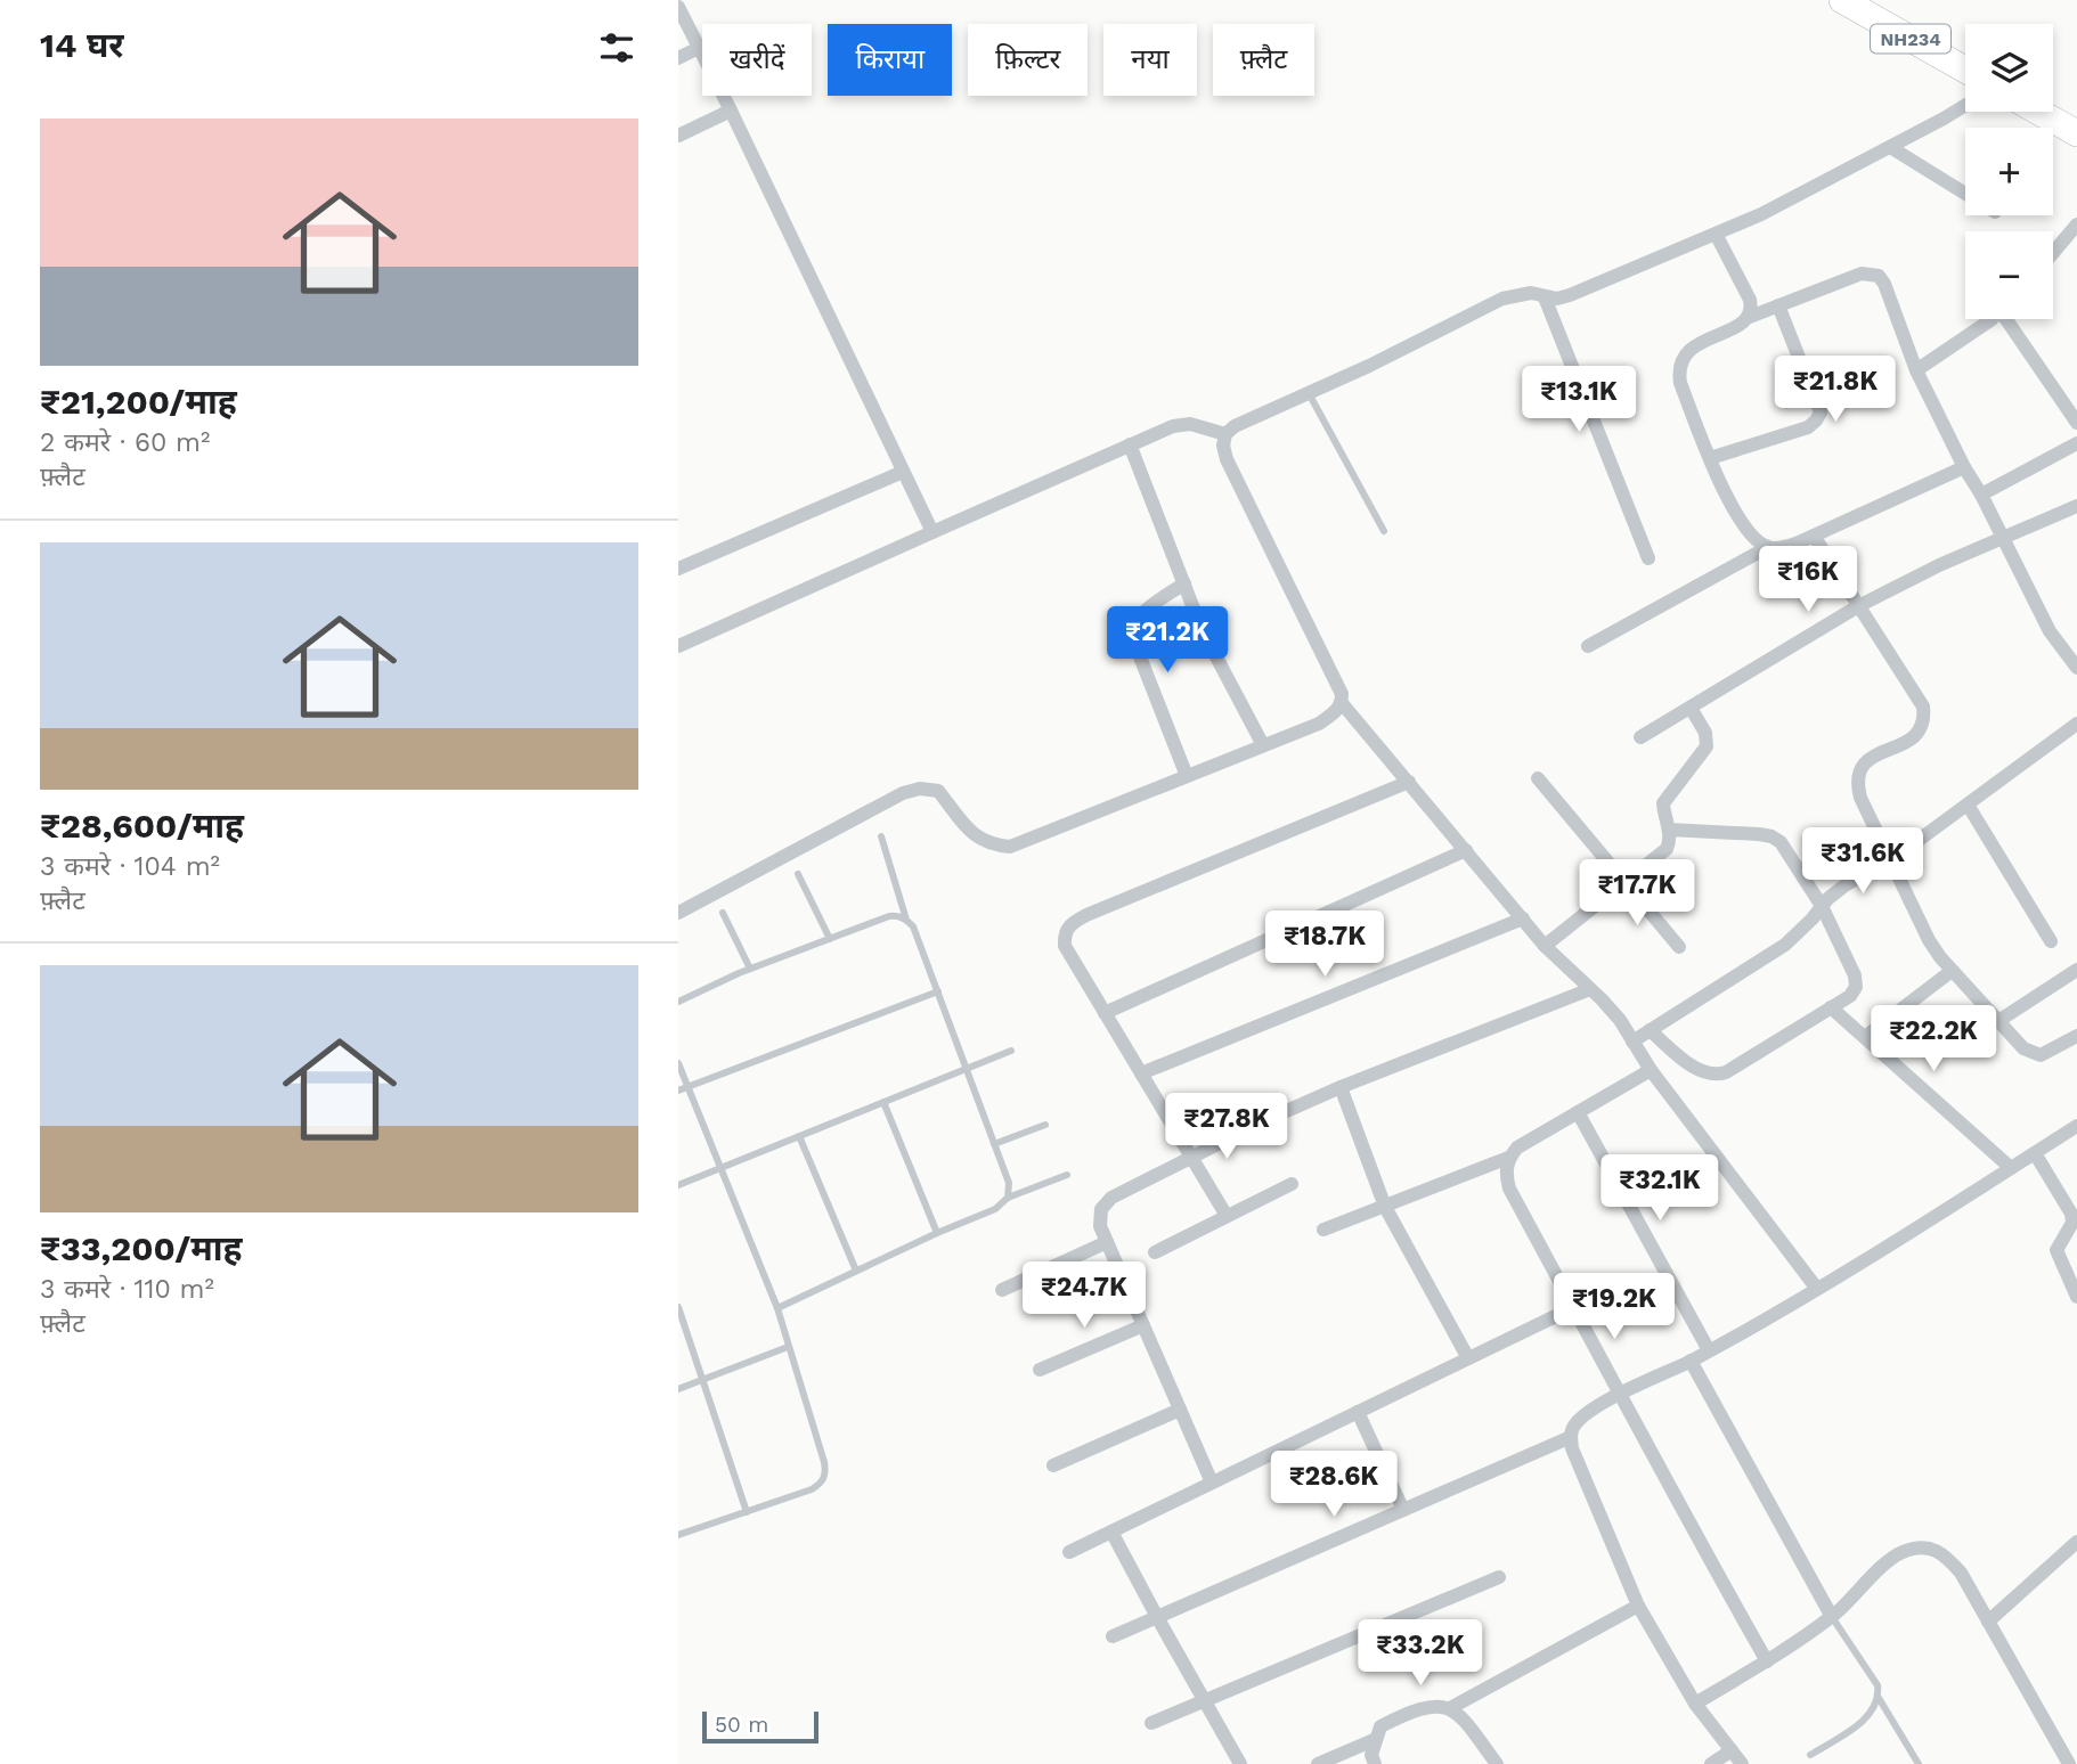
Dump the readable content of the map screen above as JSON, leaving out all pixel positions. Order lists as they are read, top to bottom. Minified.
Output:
{"streets":{"highway":["NH234"]},"scale_bar":"50 m","page":{"heading":"14 घर","map_buttons":["+","−"],"chip":["खरीदें","किराया","फ़िल्टर","नया","फ़्लैट"],"list":[{"name":"₹21,200/माह","note":"2 कमरे · 60 m² · फ़्लैट"},{"name":"₹28,600/माह","note":"3 कमरे · 104 m² · फ़्लैट"},{"name":"₹33,200/माह","note":"3 कमरे · 110 m² · फ़्लैट"}],"price":["₹21.8K","₹13.1K","₹16K","₹21.2K","₹31.6K","₹17.7K","₹18.7K","₹22.2K","₹27.8K","₹32.1K","₹24.7K","₹19.2K","₹28.6K","₹33.2K"],"scale":"50 m"}}
